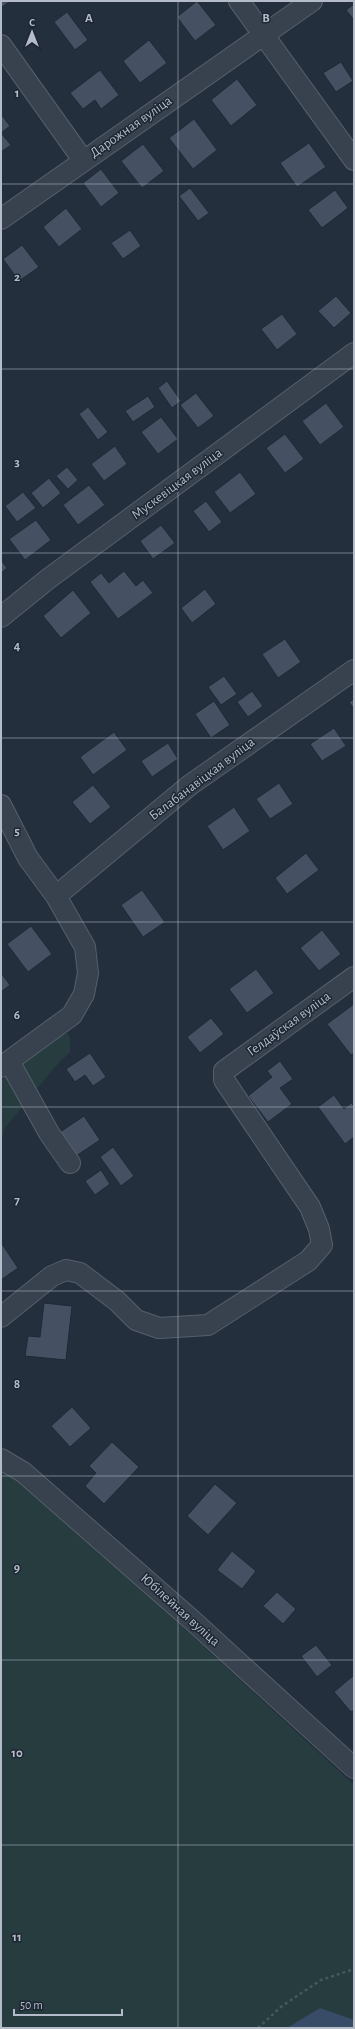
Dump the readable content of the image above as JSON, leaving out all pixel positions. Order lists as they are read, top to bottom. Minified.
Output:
{"streets":{"street":["Дарожная вуліца","Мускевіцкая вуліца","Балабанавіцкая вуліца","Гелдаўская вуліца","Юбілейная вуліца"]},"scale_bar":"50 m","north":"top","grid":{"columns":["A","B"],"rows":["1","2","3","4","5","6","7","8","9","10","11"]}}
